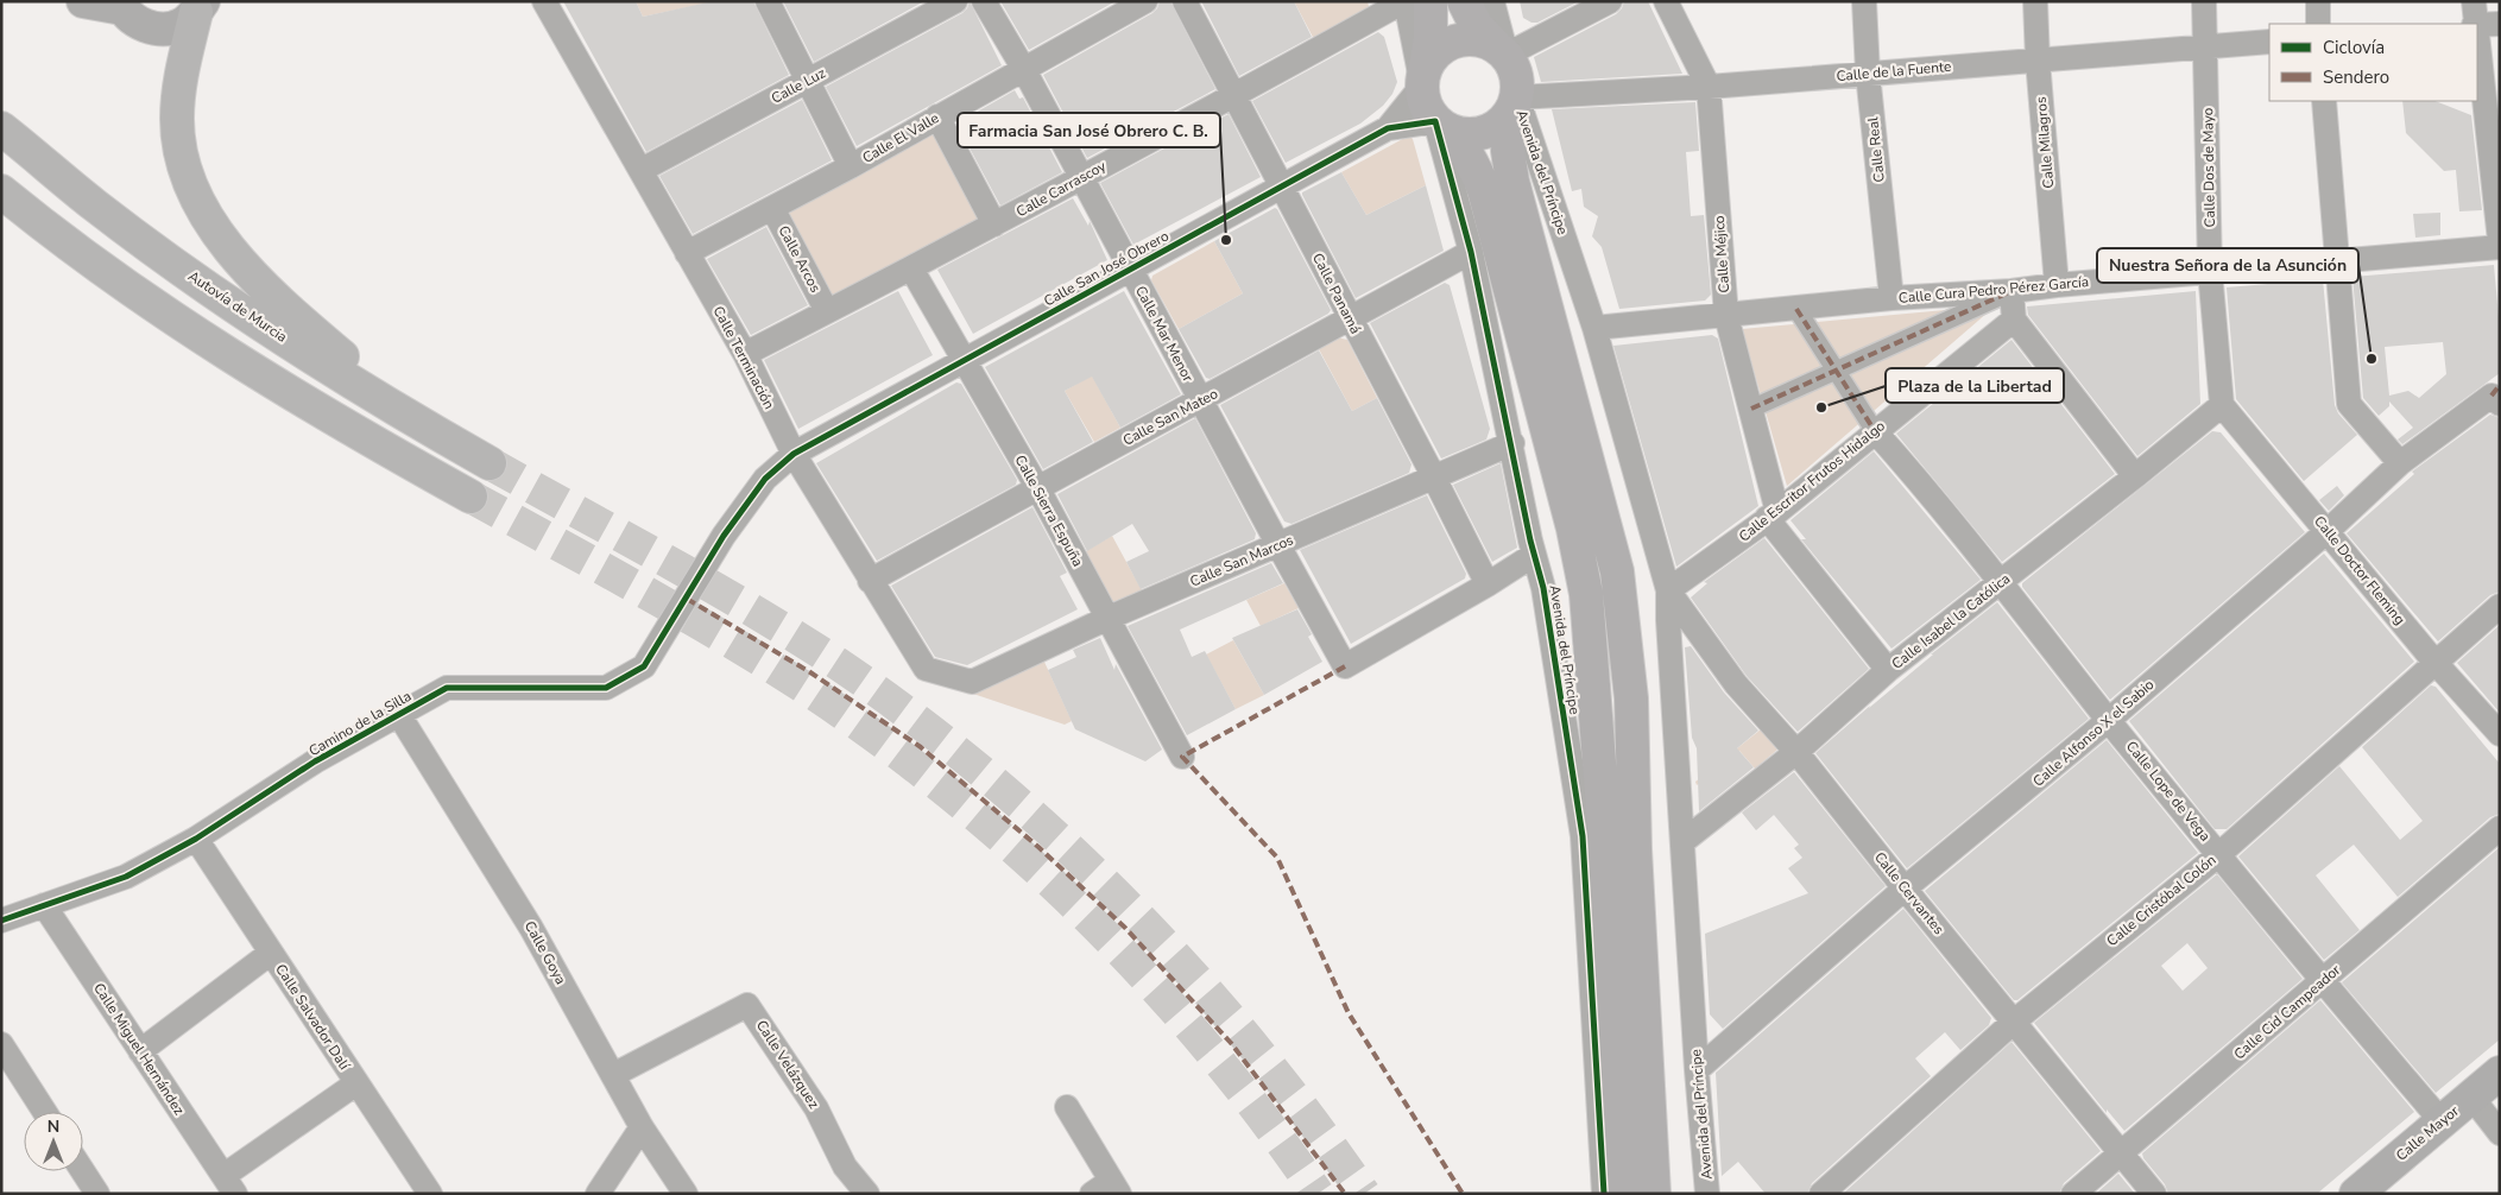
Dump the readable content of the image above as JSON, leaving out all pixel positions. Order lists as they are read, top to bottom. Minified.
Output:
{"streets":{"highway":["Autovía de Murcia"],"main road":["Avenida del Príncipe","Calle Mayor"],"street":["Calle de la Fuente","Calle Luz","Calle El Valle","Calle Milagros","Calle Real","Calle Dos de Mayo","Calle Carrascoy","Calle Méjico","Calle Arcos","Calle San José Obrero","Calle Cura Pedro Pérez García","Calle Panamá","Calle Mar Menor","Calle Terminación","Calle San Mateo","Calle Escritor Frutos Hidalgo","Calle Sierra Espuña","Calle San Marcos","Calle Doctor Fleming","Calle Isabel la Católica","Camino de la Silla","Calle Alfonso X el Sabio","Calle Lope de Vega","Calle Cervantes","Calle Cristóbal Colón","Calle Goya","Calle Cid Campeador","Calle Salvador Dalí","Calle Miguel Hernández","Calle Velázquez"]},"crossings":[["Calle de la Fuente","Calle Milagros"],["Calle de la Fuente","Calle Real"],["Calle de la Fuente","Calle Dos de Mayo"],["Calle de la Fuente","Avenida del Príncipe"],["Calle de la Fuente","Calle Méjico"],["Calle de la Fuente","Calle San José Obrero"],["Calle Luz","Calle Terminación"],["Calle El Valle","Calle Arcos"],["Calle El Valle","Calle Mar Menor"],["Calle El Valle","Calle Terminación"],["Calle Milagros","Calle Cura Pedro Pérez García"],["Calle Real","Calle Cura Pedro Pérez García"],["Calle Dos de Mayo","Calle Cura Pedro Pérez García"],["Calle Dos de Mayo","Calle Doctor Fleming"],["Calle Dos de Mayo","Calle Isabel la Católica"],["Avenida del Príncipe","Calle San José Obrero"],["Avenida del Príncipe","Calle Cura Pedro Pérez García"],["Avenida del Príncipe","Calle San Mateo"],["Avenida del Príncipe","Calle Escritor Frutos Hidalgo"],["Avenida del Príncipe","Calle San Marcos"],["Avenida del Príncipe","Calle Isabel la Católica"],["Avenida del Príncipe","Calle Alfonso X el Sabio"],["Avenida del Príncipe","Calle Cervantes"],["Calle Carrascoy","Calle Arcos"],["Calle Carrascoy","Calle Panamá"],["Calle Carrascoy","Calle Mar Menor"],["Calle Carrascoy","Calle Terminación"],["Calle Carrascoy","Calle Sierra Espuña"],["Calle Méjico","Calle Cura Pedro Pérez García"],["Calle Méjico","Calle Escritor Frutos Hidalgo"],["Calle San José Obrero","Calle Panamá"],["Calle San José Obrero","Calle Mar Menor"],["Calle San José Obrero","Calle Terminación"],["Calle San José Obrero","Calle Sierra Espuña"],["Calle San José Obrero","Camino de la Silla"],["Calle Panamá","Calle Mar Menor"],["Calle Panamá","Calle San Mateo"],["Calle Panamá","Calle San Marcos"],["Calle Mar Menor","Calle San Mateo"],["Calle Mar Menor","Calle San Marcos"],["Calle Terminación","Calle San Mateo"],["Calle Terminación","Calle San Marcos"],["Calle Terminación","Camino de la Silla"],["Calle San Mateo","Calle Sierra Espuña"],["Calle Escritor Frutos Hidalgo","Calle Lope de Vega"],["Calle Escritor Frutos Hidalgo","Calle Cervantes"],["Calle Sierra Espuña","Calle San Marcos"],["Calle Doctor Fleming","Calle Isabel la Católica"],["Calle Doctor Fleming","Calle Alfonso X el Sabio"],["Calle Doctor Fleming","Calle Cristóbal Colón"],["Calle Isabel la Católica","Calle Lope de Vega"],["Calle Isabel la Católica","Calle Cervantes"],["Camino de la Silla","Calle Goya"],["Camino de la Silla","Calle Salvador Dalí"],["Camino de la Silla","Calle Miguel Hernández"],["Calle Alfonso X el Sabio","Calle Lope de Vega"],["Calle Alfonso X el Sabio","Calle Cervantes"],["Calle Lope de Vega","Calle Cristóbal Colón"],["Calle Lope de Vega","Calle Cid Campeador"],["Calle Lope de Vega","Calle Mayor"],["Calle Cervantes","Calle Cristóbal Colón"],["Calle Cervantes","Calle Cid Campeador"],["Calle Goya","Calle Velázquez"]],"places":["Farmacia San José Obrero C. B.","Nuestra Señora de la Asunción","Plaza de la Libertad"],"legend":["Ciclovía","Sendero"],"north":"top"}
